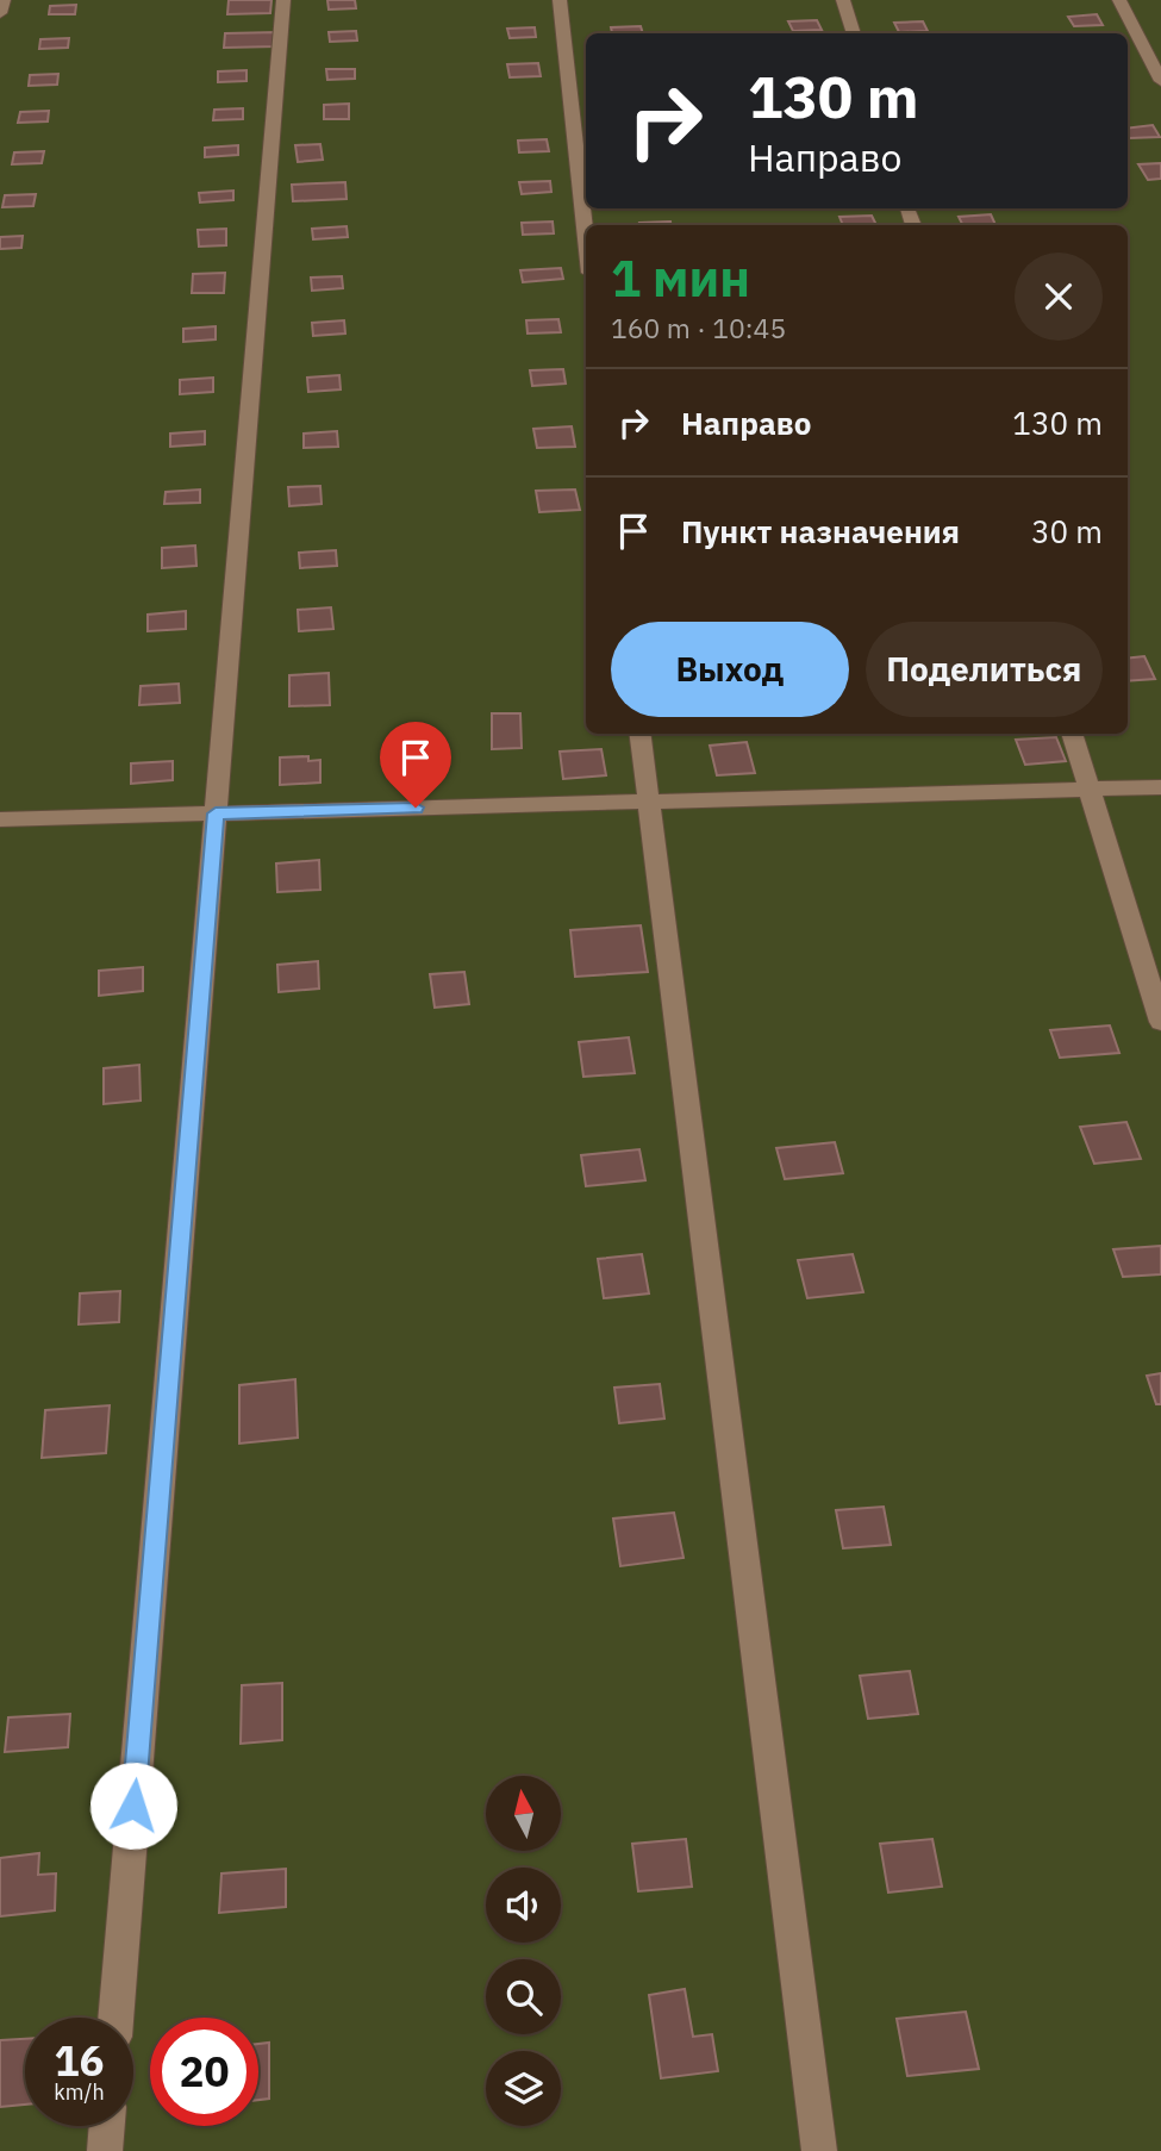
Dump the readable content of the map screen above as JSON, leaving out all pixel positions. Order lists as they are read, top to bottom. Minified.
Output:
{"north":"top","page":{"turn":["130 m","Направо"],"heading":["1 мин","160 m · 10:45"],"list":[{"name":"Направо","value":"130 m"},{"name":"Пункт назначения","value":"30 m"}],"buttons":["Выход","Поделиться"],"speed":"16 km/h","limit":"20"}}
